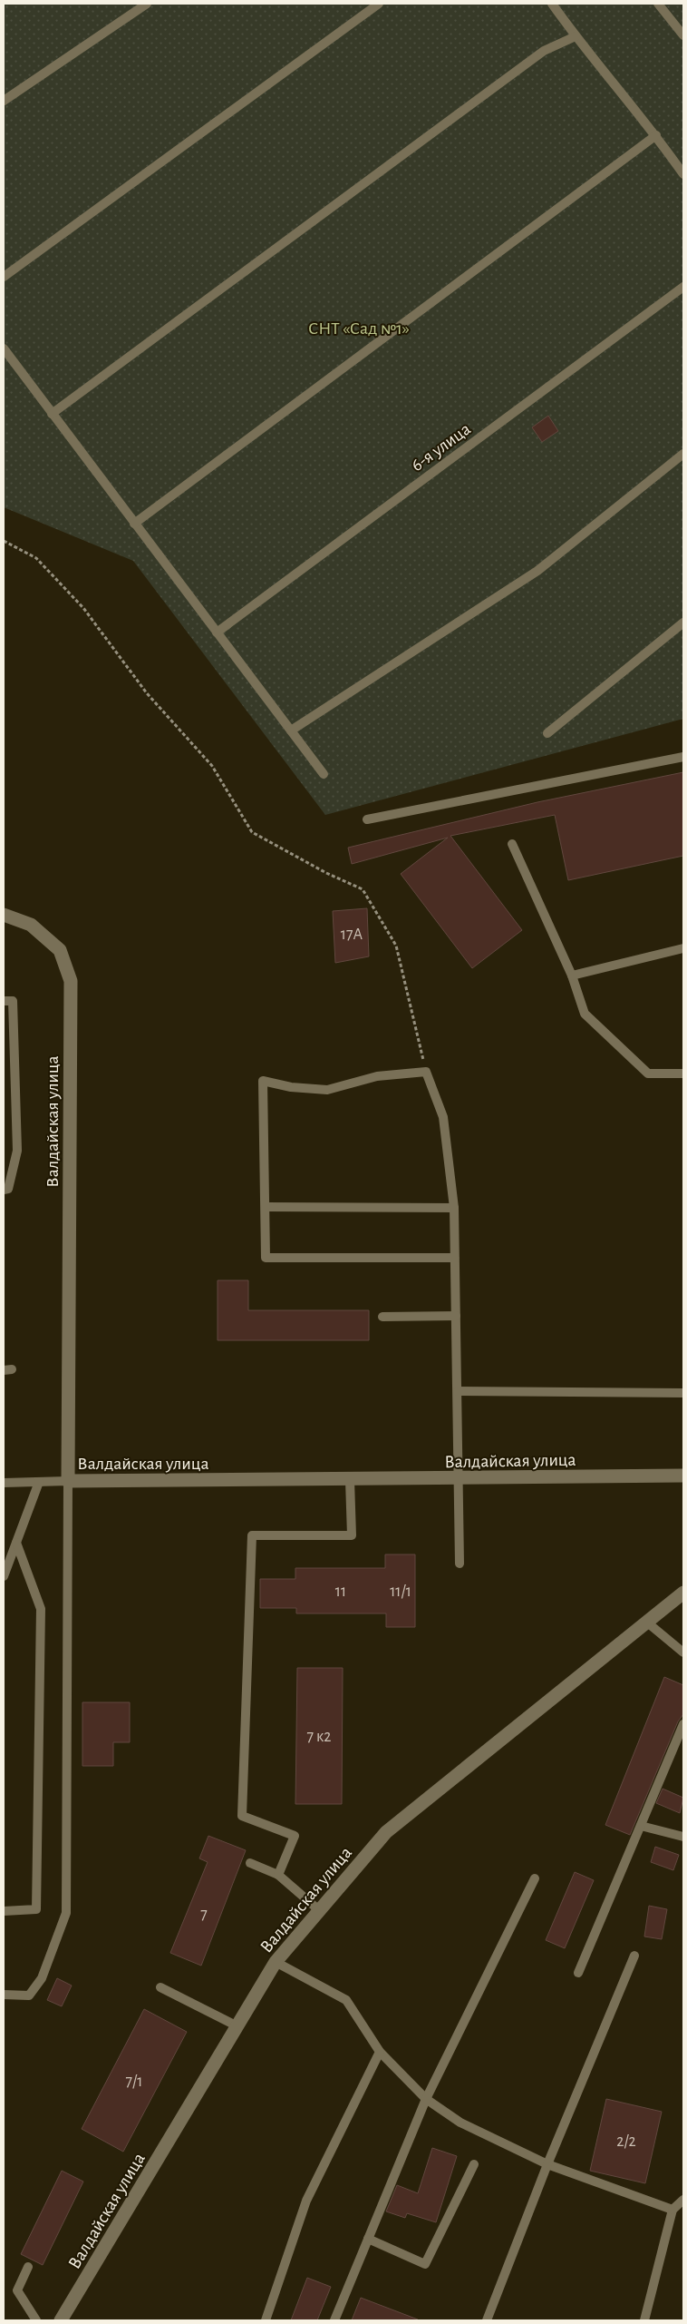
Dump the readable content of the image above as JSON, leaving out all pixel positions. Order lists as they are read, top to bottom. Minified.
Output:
{"streets":{"street":["Валдайская улица"],"lane":["6-я улица"]},"parks":["СНТ «Сад №1»"],"house_numbers":["17А","11","11/1","7 к2","7","7/1","2/2"]}
